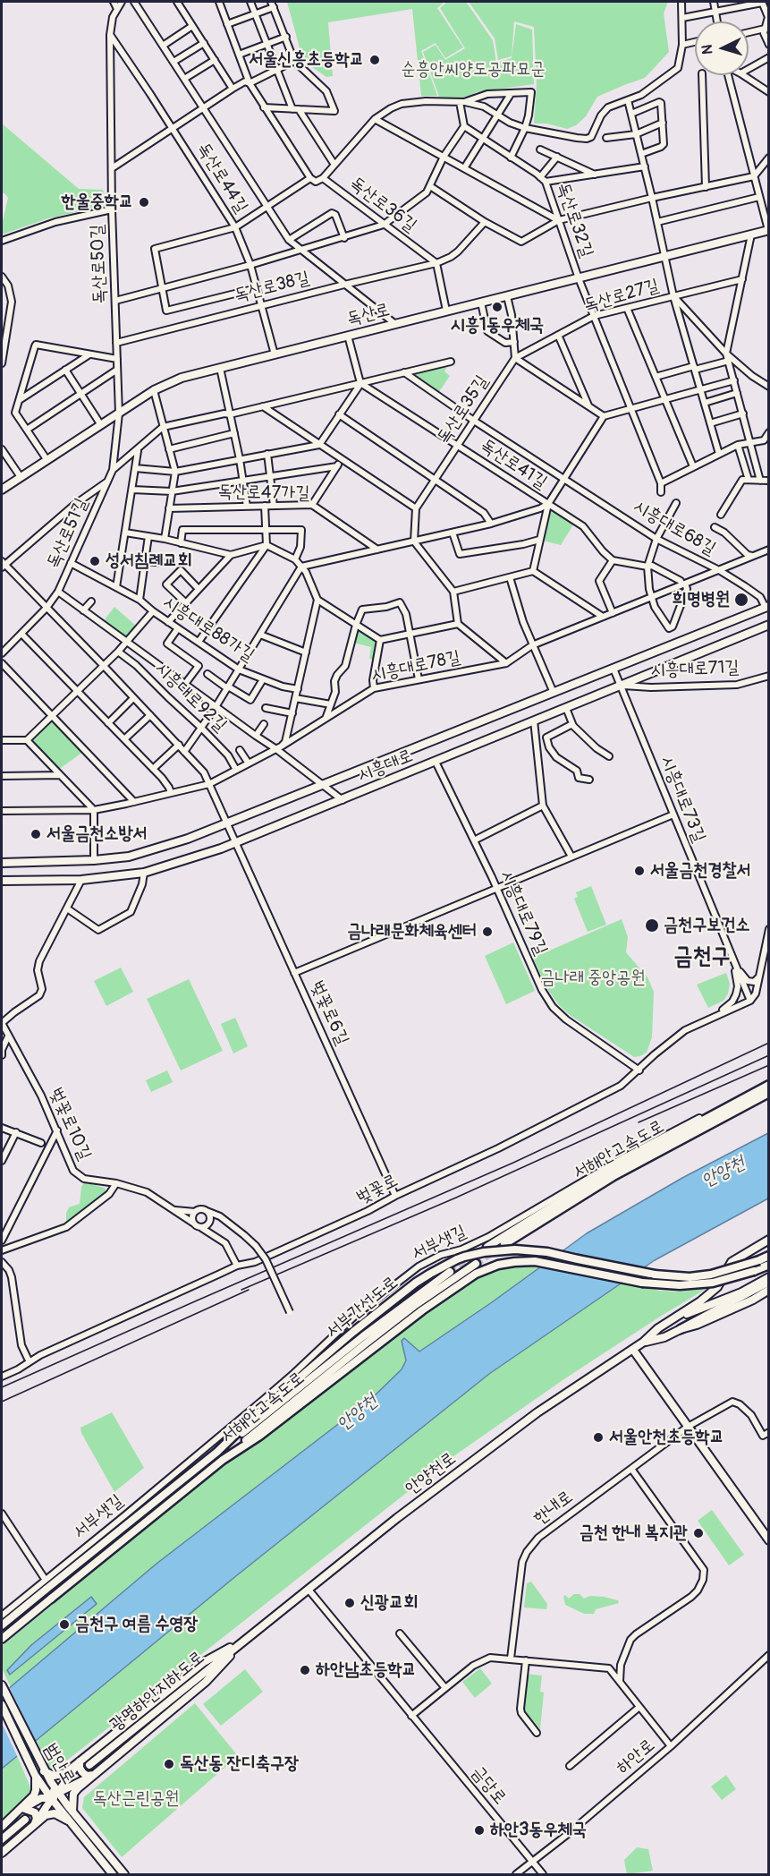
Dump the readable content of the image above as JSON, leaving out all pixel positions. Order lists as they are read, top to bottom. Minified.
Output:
{"streets":{"highway":["서해안고속도로","서부간선도로"],"main road":["독산로","시흥대로","안양천로","광명하안지하도로","범안로"],"street":["독산로44길","독산로36길","독산로32길","독산로50길","독산로38길","독산로27길","독산로35길","독산로41길","독산로47가길","시흥대로68길","독산로51길","시흥대로88가길","시흥대로78길","시흥대로71길","시흥대로92길","시흥대로73길","시흥대로79길","벚꽃로6길","벚꽃로10길","벚꽃로","서부샛길","한내로","하안로","금당로"]},"crossings":[["독산로44길","독산로50길"],["독산로44길","독산로38길"],["독산로44길","독산로"],["독산로36길","독산로38길"],["독산로32길","독산로27길"],["독산로32길","독산로"],["독산로50길","독산로38길"],["독산로50길","독산로"],["독산로50길","독산로51길"],["독산로27길","독산로35길"],["독산로","독산로51길"],["독산로35길","독산로41길"],["독산로35길","시흥대로68길"],["시흥대로68길","시흥대로78길"],["시흥대로68길","시흥대로"],["독산로51길","시흥대로88가길"],["독산로51길","벚꽃로6길"],["시흥대로71길","시흥대로"],["시흥대로71길","시흥대로73길"],["시흥대로","시흥대로73길"],["시흥대로","시흥대로79길"],["시흥대로","벚꽃로6길"],["시흥대로73길","벚꽃로"],["시흥대로79길","벚꽃로"],["벚꽃로6길","벚꽃로"],["벚꽃로10길","벚꽃로"],["서해안고속도로","서부간선도로"],["안양천로","광명하안지하도로"],["안양천로","금당로"],["하안로","금당로"]],"districts":["금천구"],"water":["안양천"],"parks":["순흥안씨양도공파묘군","금나래 중앙공원","독산근린공원"],"places":["서울신흥초등학교","한울중학교","시흥1동우체국","성서침례교회","희명병원","서울금천소방서","서울금천경찰서","금천구보건소","금나래문화체육센터","서울안천초등학교","금천 한내 복지관","신광교회","금천구 여름 수영장","하안남초등학교","독산동 잔디축구장","하안3동우체국"],"north":"left"}
